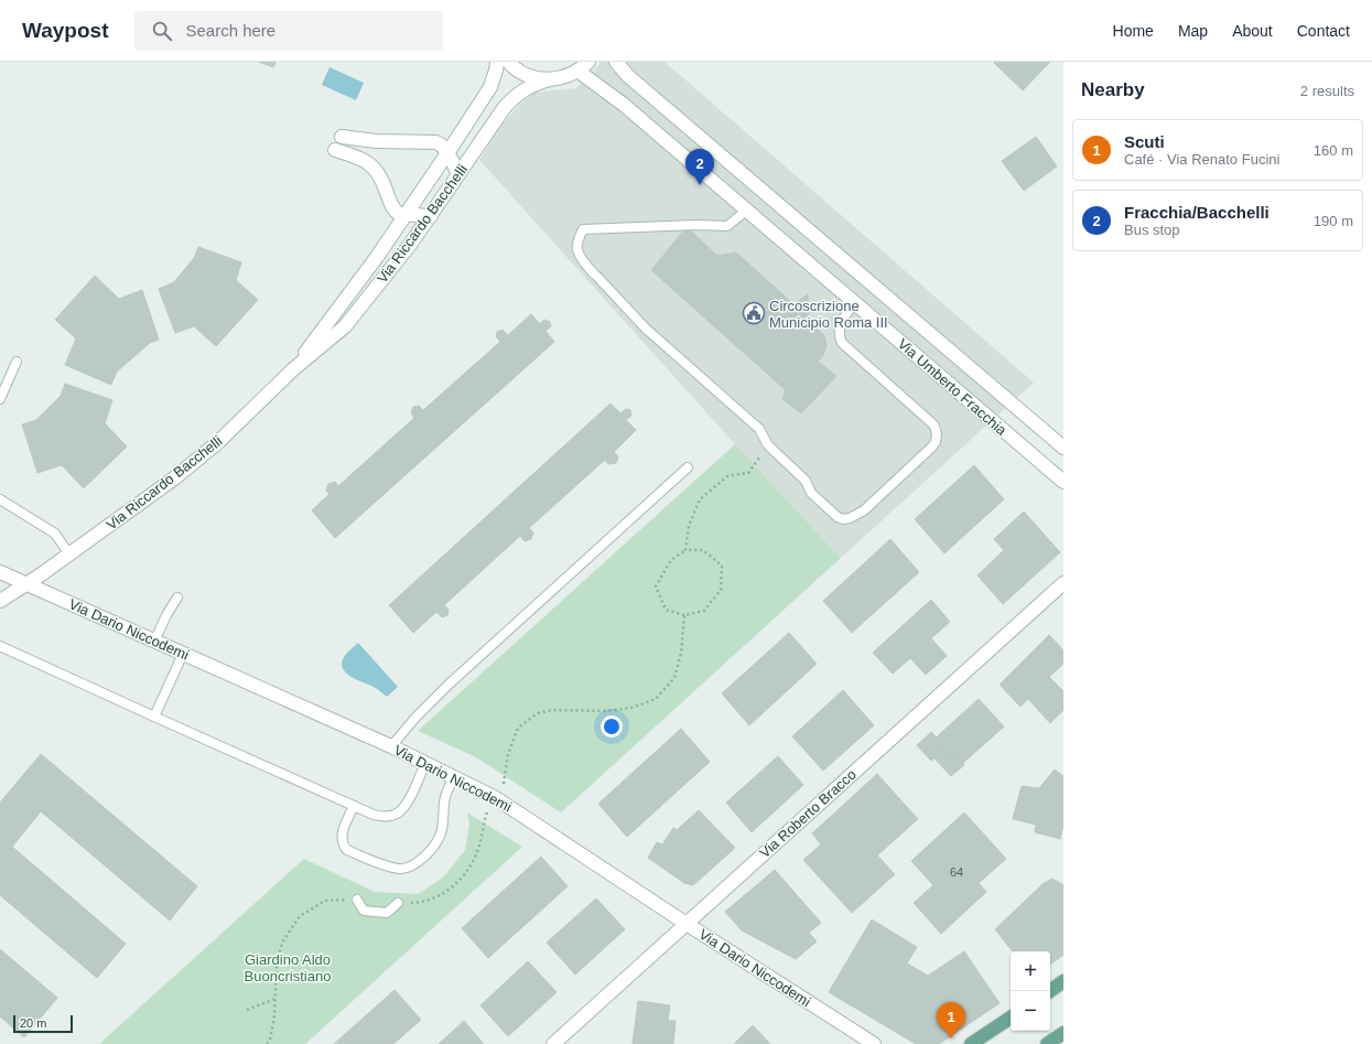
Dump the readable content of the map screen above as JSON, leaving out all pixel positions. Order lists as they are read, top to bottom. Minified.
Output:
{"streets":{"street":["Via Riccardo Bacchelli","Via Umberto Fracchia","Via Dario Niccodemi","Via Roberto Bracco"]},"crossings":[["Via Riccardo Bacchelli","Via Umberto Fracchia"],["Via Riccardo Bacchelli","Via Dario Niccodemi"],["Via Dario Niccodemi","Via Roberto Bracco"]],"parks":["Giardino Aldo Buoncristiano"],"places":{"public building":["Circoscrizione Municipio Roma III"]},"house_numbers":["64"],"scale_bar":"20 m","page":{"header":"Waypost","search":"Search here","nav":["Home","Map","About","Contact"],"heading":["Nearby","2 results"],"list":[{"mark":"1","name":"Scuti","note":"Café · Via Renato Fucini","value":"160 m"},{"mark":"2","name":"Fracchia/Bacchelli","note":"Bus stop","value":"190 m"}],"pins":["2","1"],"map_buttons":["+","−"],"scale":"20 m"}}
